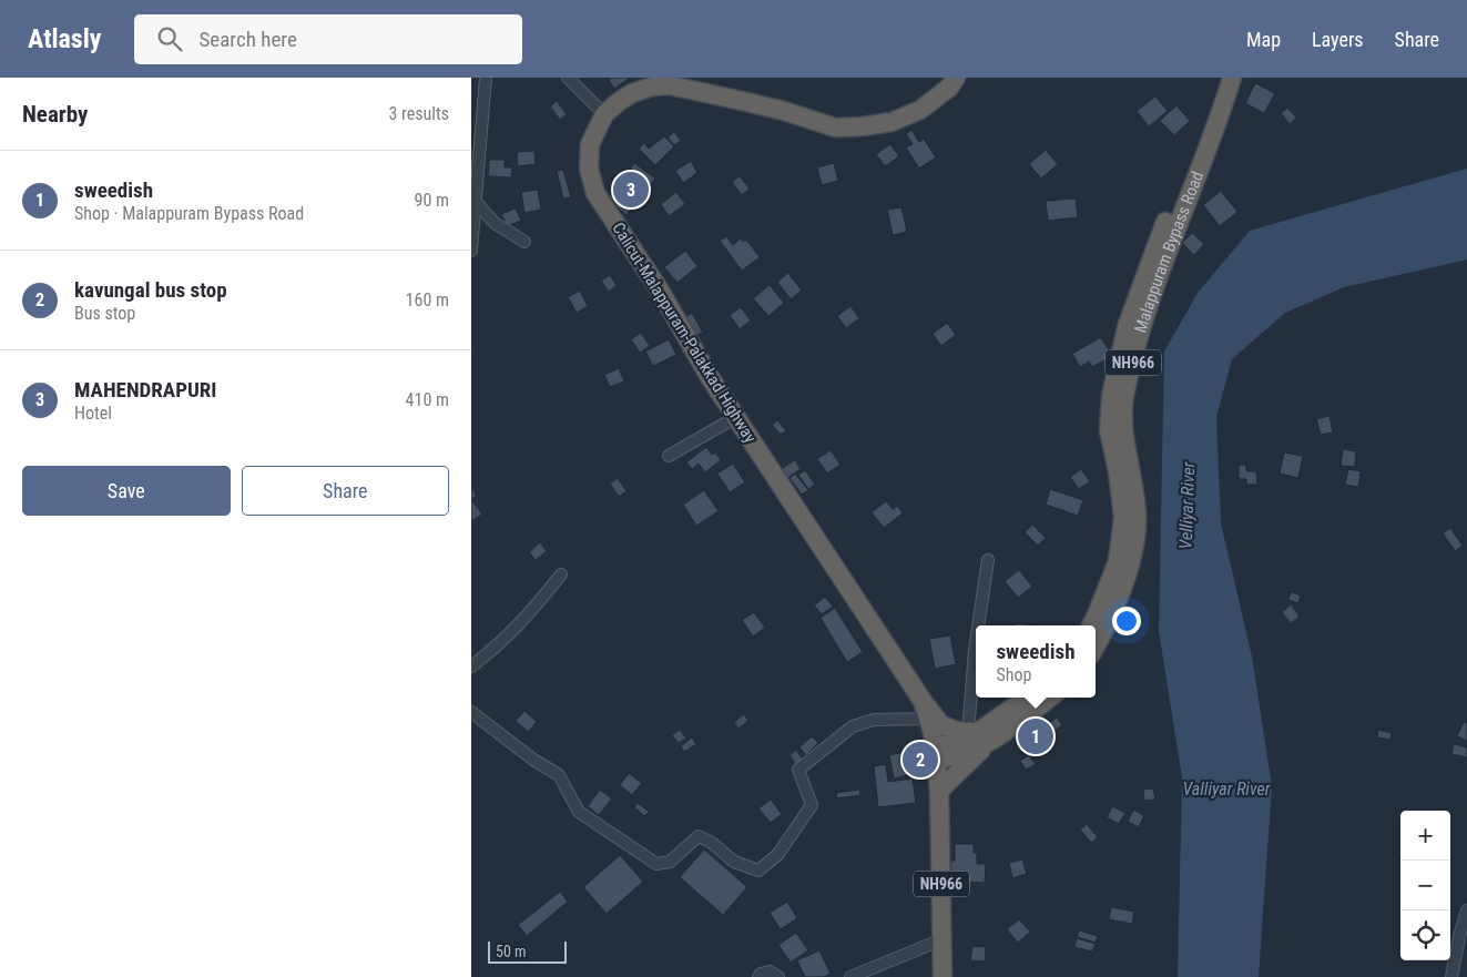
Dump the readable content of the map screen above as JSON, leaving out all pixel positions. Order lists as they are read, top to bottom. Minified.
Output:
{"streets":{"highway":["Malappuram Bypass Road","Calicut-Malappuram-Palakkad Highway","NH966"]},"crossings":[["Calicut-Malappuram-Palakkad Highway","NH966"]],"water":["Velliyar River","Valliyar River"],"scale_bar":"50 m","page":{"header":"Atlasly","search":"Search here","nav":["Map","Layers","Share"],"heading":["Nearby","3 results"],"list":[{"mark":"1","name":"sweedish","note":"Shop · Malappuram Bypass Road","value":"90 m"},{"mark":"2","name":"kavungal bus stop","note":"Bus stop","value":"160 m"},{"mark":"3","name":"MAHENDRAPURI","note":"Hotel","value":"410 m"}],"pins":["3","1","2"],"buttons":["Save","Share"],"popup":["sweedish","Shop"],"map_buttons":["+","−"],"scale":"50 m"}}
